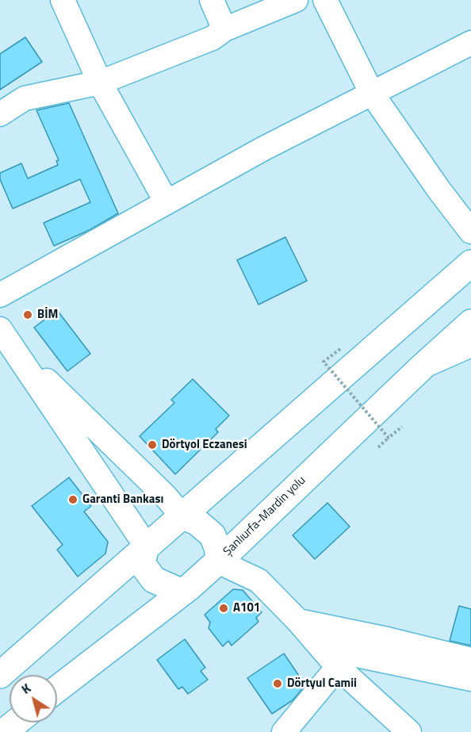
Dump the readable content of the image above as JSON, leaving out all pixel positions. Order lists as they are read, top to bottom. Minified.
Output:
{"streets":{"highway":["Şanlıurfa-Mardin yolu"]},"places":["BİM","Dörtyol Eczanesi","Garanti Bankası","A101","Dörtyul Camii"],"north":"top left"}
